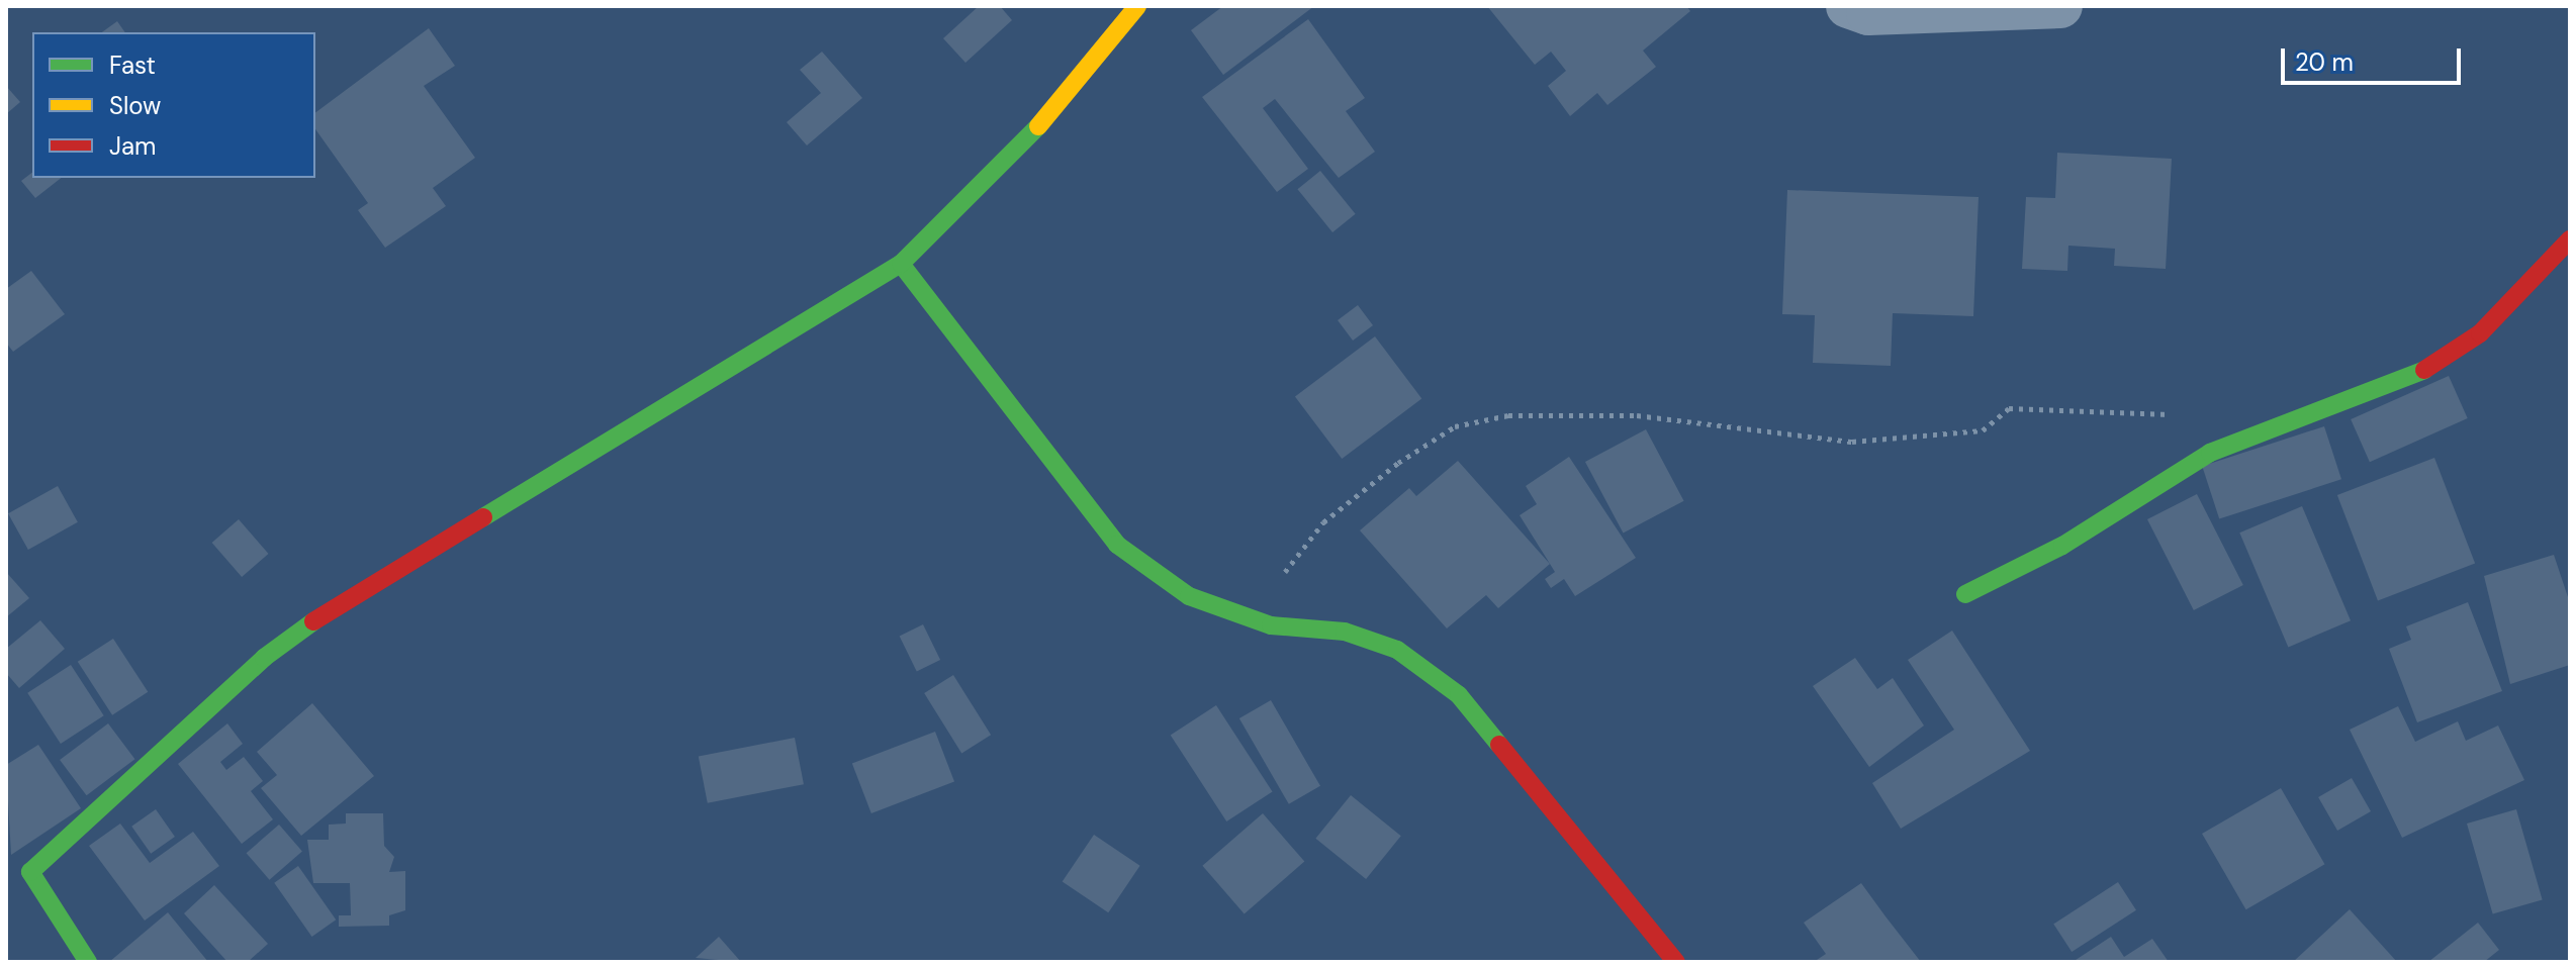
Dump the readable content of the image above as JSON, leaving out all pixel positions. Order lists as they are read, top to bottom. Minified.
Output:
{"legend":["Fast","Slow","Jam"],"scale_bar":"20 m"}
